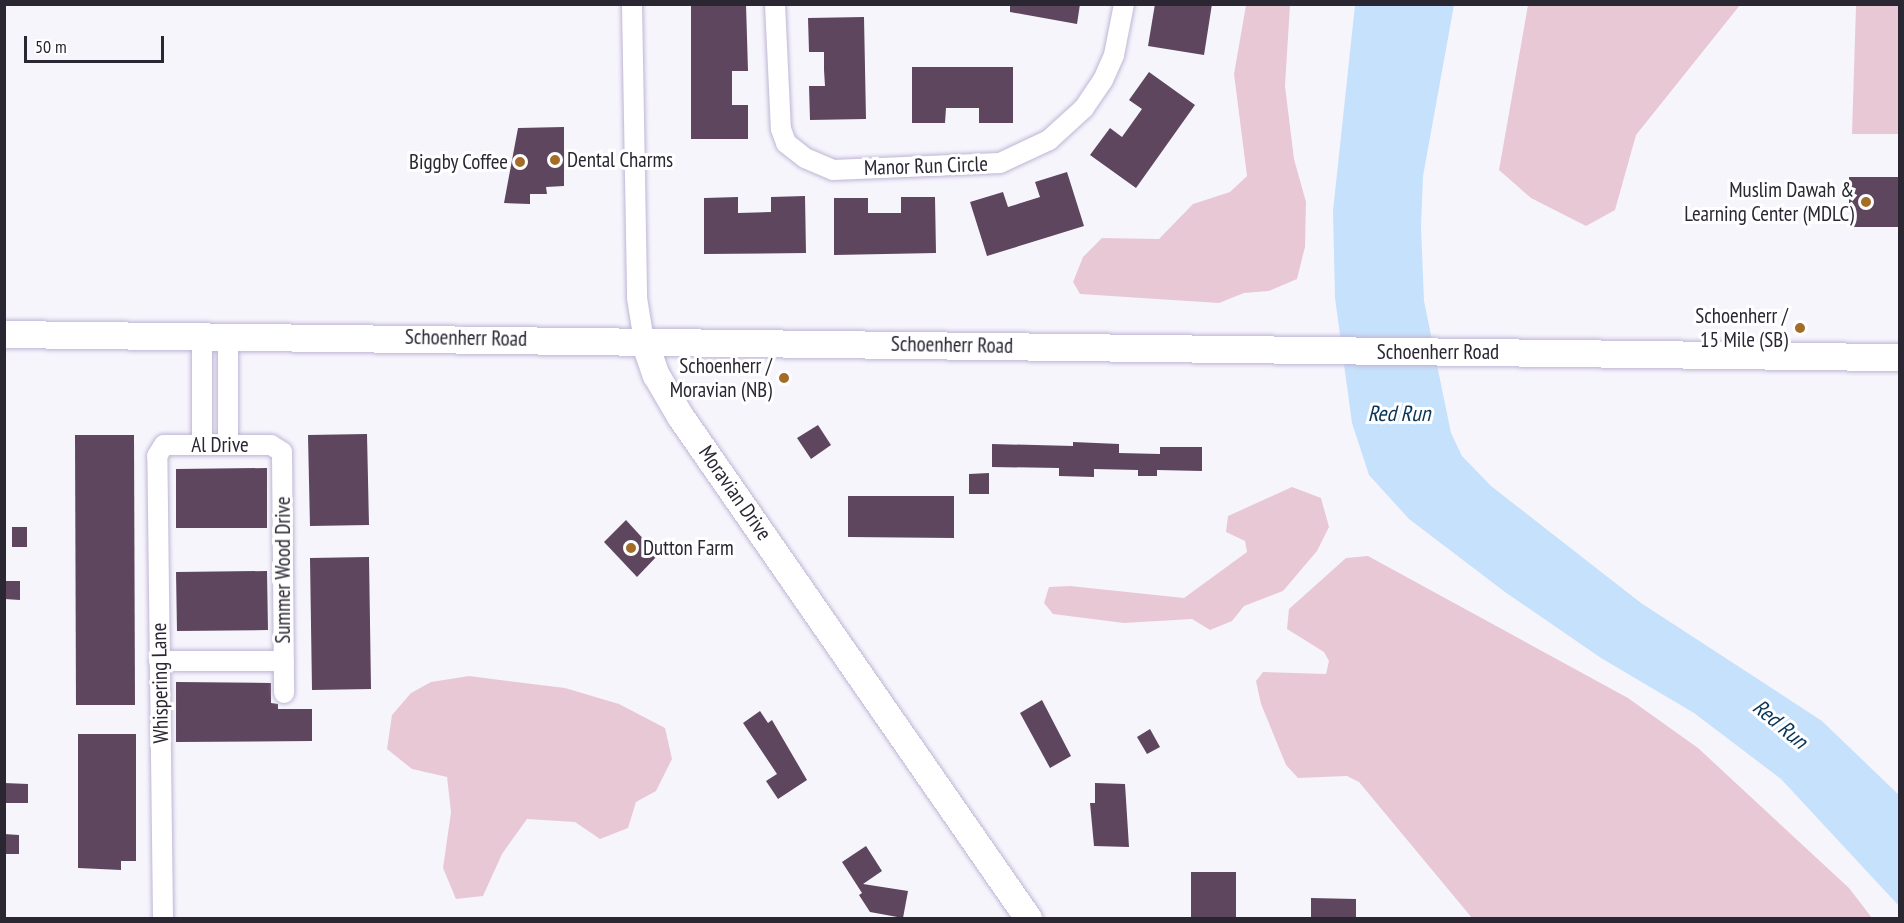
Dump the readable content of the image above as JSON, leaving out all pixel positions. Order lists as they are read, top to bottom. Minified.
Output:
{"streets":{"main road":["Schoenherr Road","Moravian Drive"],"street":["Manor Run Circle","Al Drive","Summer Wood Drive","Whispering Lane"]},"crossings":[["Schoenherr Road","Moravian Drive"],["Al Drive","Summer Wood Drive"],["Al Drive","Whispering Lane"]],"water":["Red Run"],"places":["Dental Charms","Biggby Coffee","Muslim Dawah & Learning Center (MDLC)","Schoenherr / 15 Mile (SB)","Schoenherr / Moravian (NB)","Dutton Farm"],"scale_bar":"50 m"}
